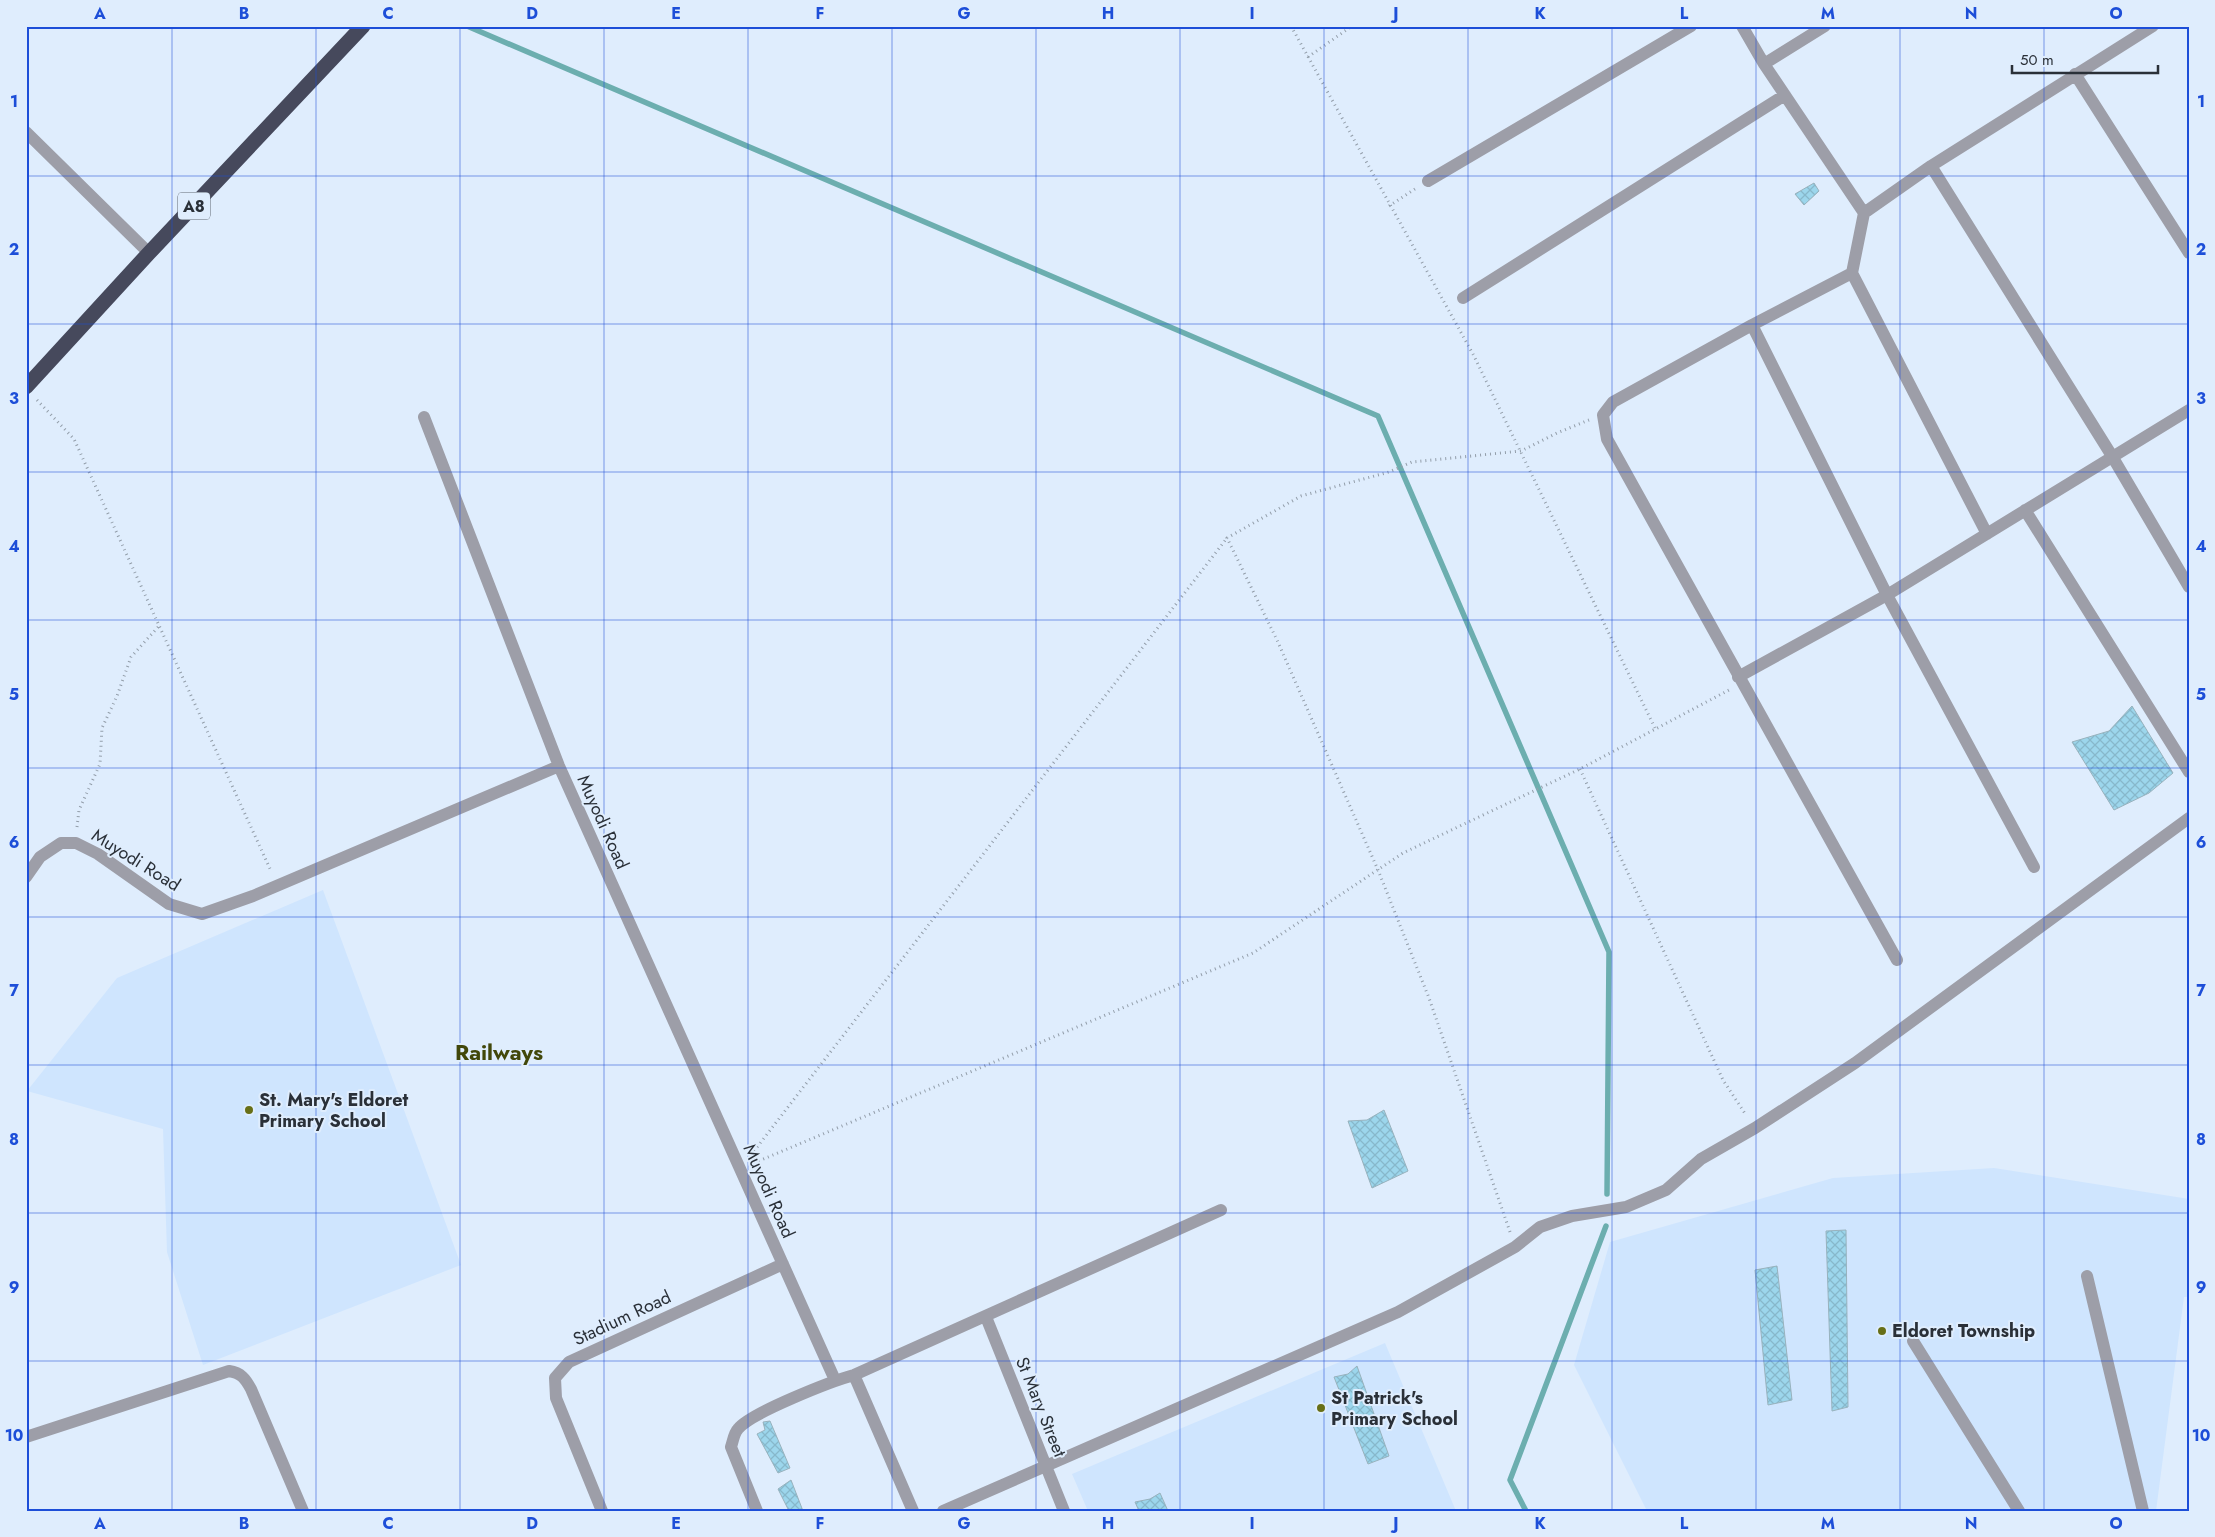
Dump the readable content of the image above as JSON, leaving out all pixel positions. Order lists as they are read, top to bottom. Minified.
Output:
{"streets":{"highway":["A8"],"street":["Muyodi Road","Stadium Road","St Mary Street"]},"crossings":[["Muyodi Road","Stadium Road"]],"districts":["Railways"],"places":["St. Mary's Eldoret Primary School","Eldoret Township","St Patrick's Primary School"],"scale_bar":"50 m","grid":{"columns":["A","B","C","D","E","F","G","H","I","J","K","L","M","N","O"],"rows":["1","2","3","4","5","6","7","8","9","10"]}}
